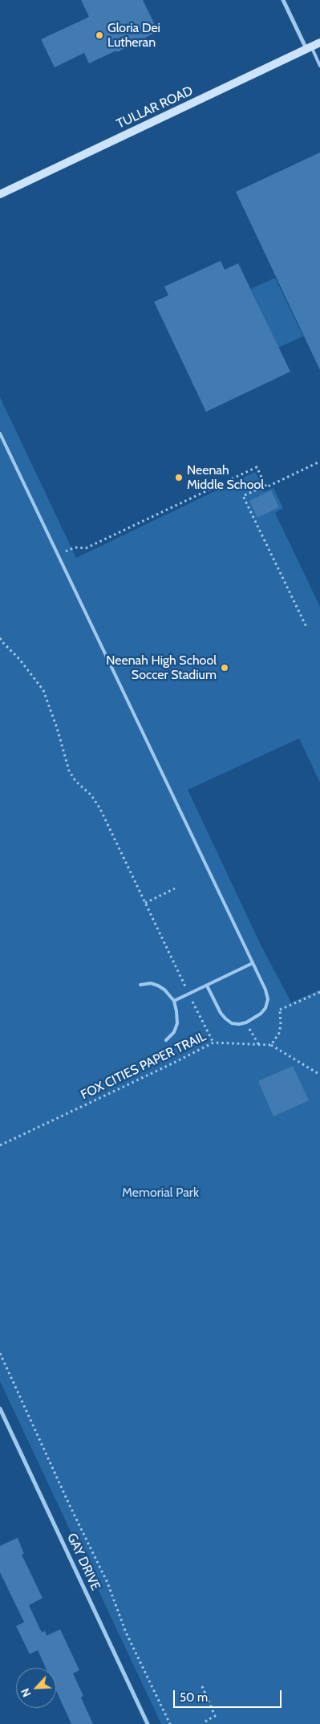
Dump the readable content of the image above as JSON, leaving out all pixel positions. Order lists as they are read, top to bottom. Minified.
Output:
{"streets":{"main road":["TULLAR ROAD"],"street":["GAY DRIVE"],"path":["FOX CITIES PAPER TRAIL"]},"parks":["Memorial Park"],"places":["Gloria Dei Lutheran","Neenah Middle School","Neenah High School Soccer Stadium"],"scale_bar":"50 m","north":"bottom left"}
